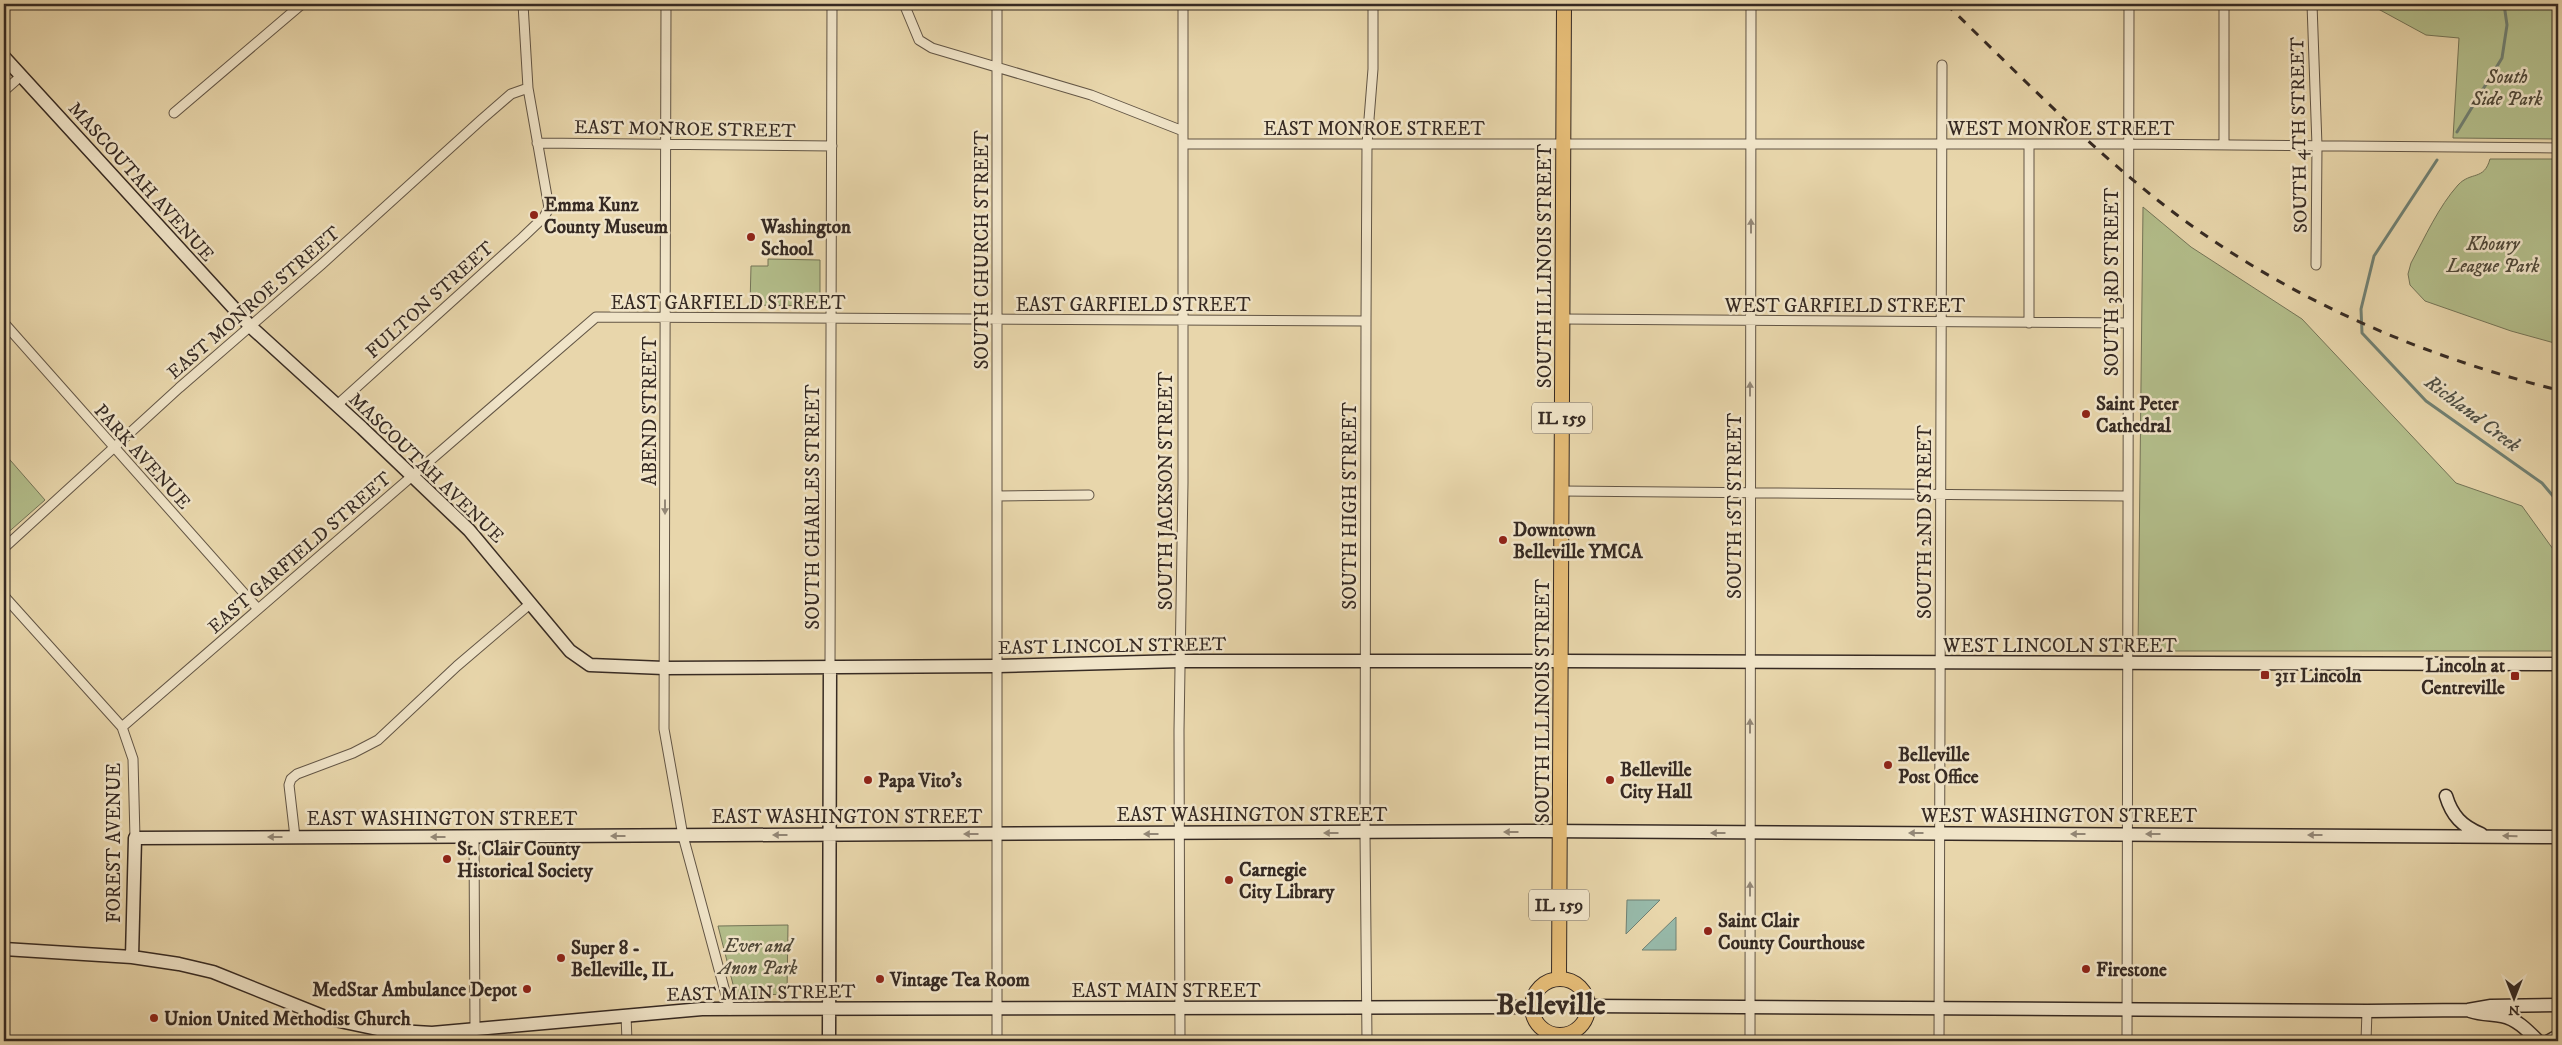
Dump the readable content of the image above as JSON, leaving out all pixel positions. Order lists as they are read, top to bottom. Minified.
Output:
{"streets":{"main road":["SOUTH ILLINOIS STREET","IL 159"],"street":["EAST MONROE STREET","WEST MONROE STREET","SOUTH 4TH STREET","MASCOUTAH AVENUE","SOUTH CHURCH STREET","SOUTH 3RD STREET","FULTON STREET","EAST GARFIELD STREET","WEST GARFIELD STREET","ABEND STREET","PARK AVENUE","SOUTH JACKSON STREET","SOUTH HIGH STREET","SOUTH 1ST STREET","SOUTH CHARLES STREET","SOUTH 2ND STREET","EAST LINCOLN STREET","WEST LINCOLN STREET","EAST WASHINGTON STREET","WEST WASHINGTON STREET","FOREST AVENUE","EAST MAIN STREET"]},"crossings":[["EAST MONROE STREET","WEST MONROE STREET"],["EAST MONROE STREET","MASCOUTAH AVENUE"],["EAST MONROE STREET","SOUTH ILLINOIS STREET"],["EAST MONROE STREET","FULTON STREET"],["EAST MONROE STREET","ABEND STREET"],["EAST MONROE STREET","PARK AVENUE"],["EAST MONROE STREET","SOUTH JACKSON STREET"],["EAST MONROE STREET","SOUTH HIGH STREET"],["EAST MONROE STREET","SOUTH CHARLES STREET"],["WEST MONROE STREET","SOUTH 4TH STREET"],["WEST MONROE STREET","SOUTH ILLINOIS STREET"],["WEST MONROE STREET","SOUTH 3RD STREET"],["WEST MONROE STREET","SOUTH 1ST STREET"],["WEST MONROE STREET","SOUTH 2ND STREET"],["MASCOUTAH AVENUE","FULTON STREET"],["MASCOUTAH AVENUE","EAST GARFIELD STREET"],["MASCOUTAH AVENUE","ABEND STREET"],["MASCOUTAH AVENUE","EAST LINCOLN STREET"],["SOUTH CHURCH STREET","EAST GARFIELD STREET"],["SOUTH CHURCH STREET","EAST LINCOLN STREET"],["SOUTH CHURCH STREET","EAST WASHINGTON STREET"],["SOUTH CHURCH STREET","EAST MAIN STREET"],["SOUTH ILLINOIS STREET","WEST GARFIELD STREET"],["SOUTH ILLINOIS STREET","EAST LINCOLN STREET"],["SOUTH ILLINOIS STREET","WEST LINCOLN STREET"],["SOUTH ILLINOIS STREET","EAST WASHINGTON STREET"],["SOUTH ILLINOIS STREET","WEST WASHINGTON STREET"],["SOUTH ILLINOIS STREET","EAST MAIN STREET"],["SOUTH 3RD STREET","WEST GARFIELD STREET"],["SOUTH 3RD STREET","WEST LINCOLN STREET"],["SOUTH 3RD STREET","WEST WASHINGTON STREET"],["EAST GARFIELD STREET","ABEND STREET"],["EAST GARFIELD STREET","PARK AVENUE"],["EAST GARFIELD STREET","SOUTH JACKSON STREET"],["EAST GARFIELD STREET","SOUTH HIGH STREET"],["EAST GARFIELD STREET","SOUTH CHARLES STREET"],["EAST GARFIELD STREET","FOREST AVENUE"],["WEST GARFIELD STREET","SOUTH 1ST STREET"],["WEST GARFIELD STREET","SOUTH 2ND STREET"],["ABEND STREET","EAST LINCOLN STREET"],["SOUTH JACKSON STREET","EAST LINCOLN STREET"],["SOUTH JACKSON STREET","EAST WASHINGTON STREET"],["SOUTH JACKSON STREET","EAST MAIN STREET"],["SOUTH HIGH STREET","EAST LINCOLN STREET"],["SOUTH HIGH STREET","EAST WASHINGTON STREET"],["SOUTH HIGH STREET","EAST MAIN STREET"],["SOUTH 1ST STREET","WEST LINCOLN STREET"],["SOUTH 1ST STREET","WEST WASHINGTON STREET"],["SOUTH CHARLES STREET","EAST LINCOLN STREET"],["SOUTH CHARLES STREET","EAST WASHINGTON STREET"],["SOUTH CHARLES STREET","EAST MAIN STREET"],["SOUTH 2ND STREET","WEST LINCOLN STREET"],["SOUTH 2ND STREET","WEST WASHINGTON STREET"],["EAST LINCOLN STREET","WEST LINCOLN STREET"],["EAST WASHINGTON STREET","WEST WASHINGTON STREET"],["EAST WASHINGTON STREET","FOREST AVENUE"],["FOREST AVENUE","EAST MAIN STREET"]],"one_way":["ABEND STREET","SOUTH 1ST STREET","EAST WASHINGTON STREET","WEST WASHINGTON STREET"],"districts":["Belleville"],"water":["Richland Creek"],"parks":["South Side Park","Khoury League Park","Ever and Anon Park"],"places":{"other":["Emma Kunz County Museum","Washington School","Saint Peter Cathedral","Downtown Belleville YMCA","Belleville Post Office","Papa Vito's","Belleville City Hall","St. Clair County Historical Society","Carnegie City Library","Saint Clair County Courthouse","Super 8 - Belleville, IL","Firestone","Vintage Tea Room","MedStar Ambulance Depot","Union United Methodist Church"],"transit":["311 Lincoln","Lincoln at Centreville"]},"north":"bottom"}
